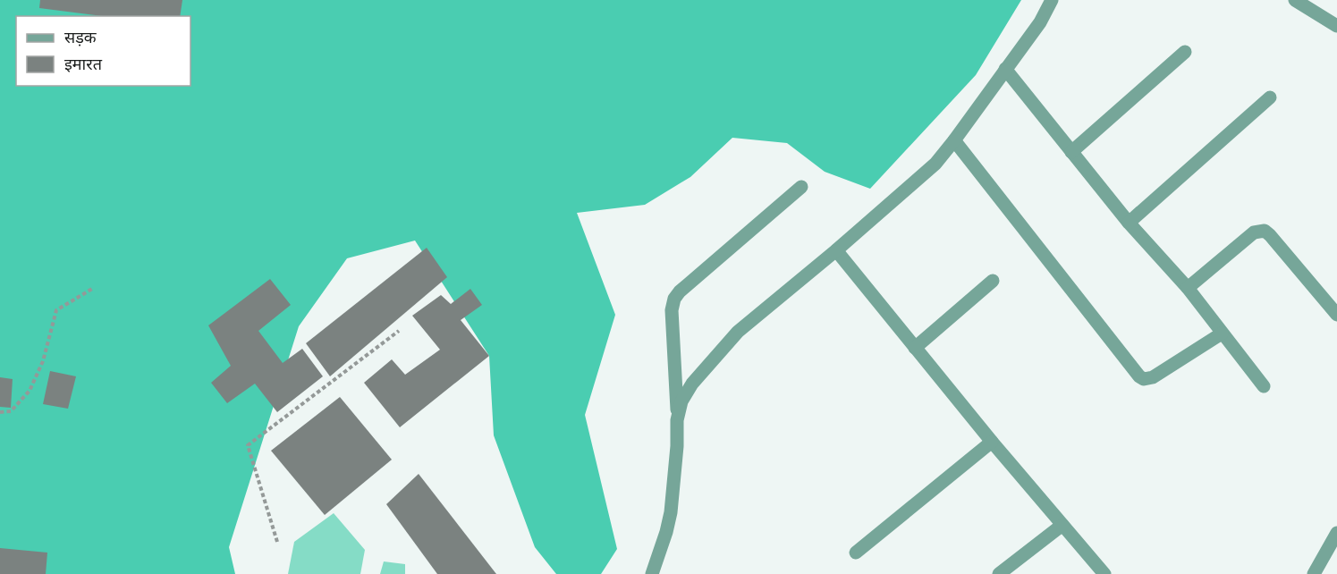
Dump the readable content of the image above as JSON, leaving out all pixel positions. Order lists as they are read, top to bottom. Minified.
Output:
{"legend":["सड़क","इमारत"]}
